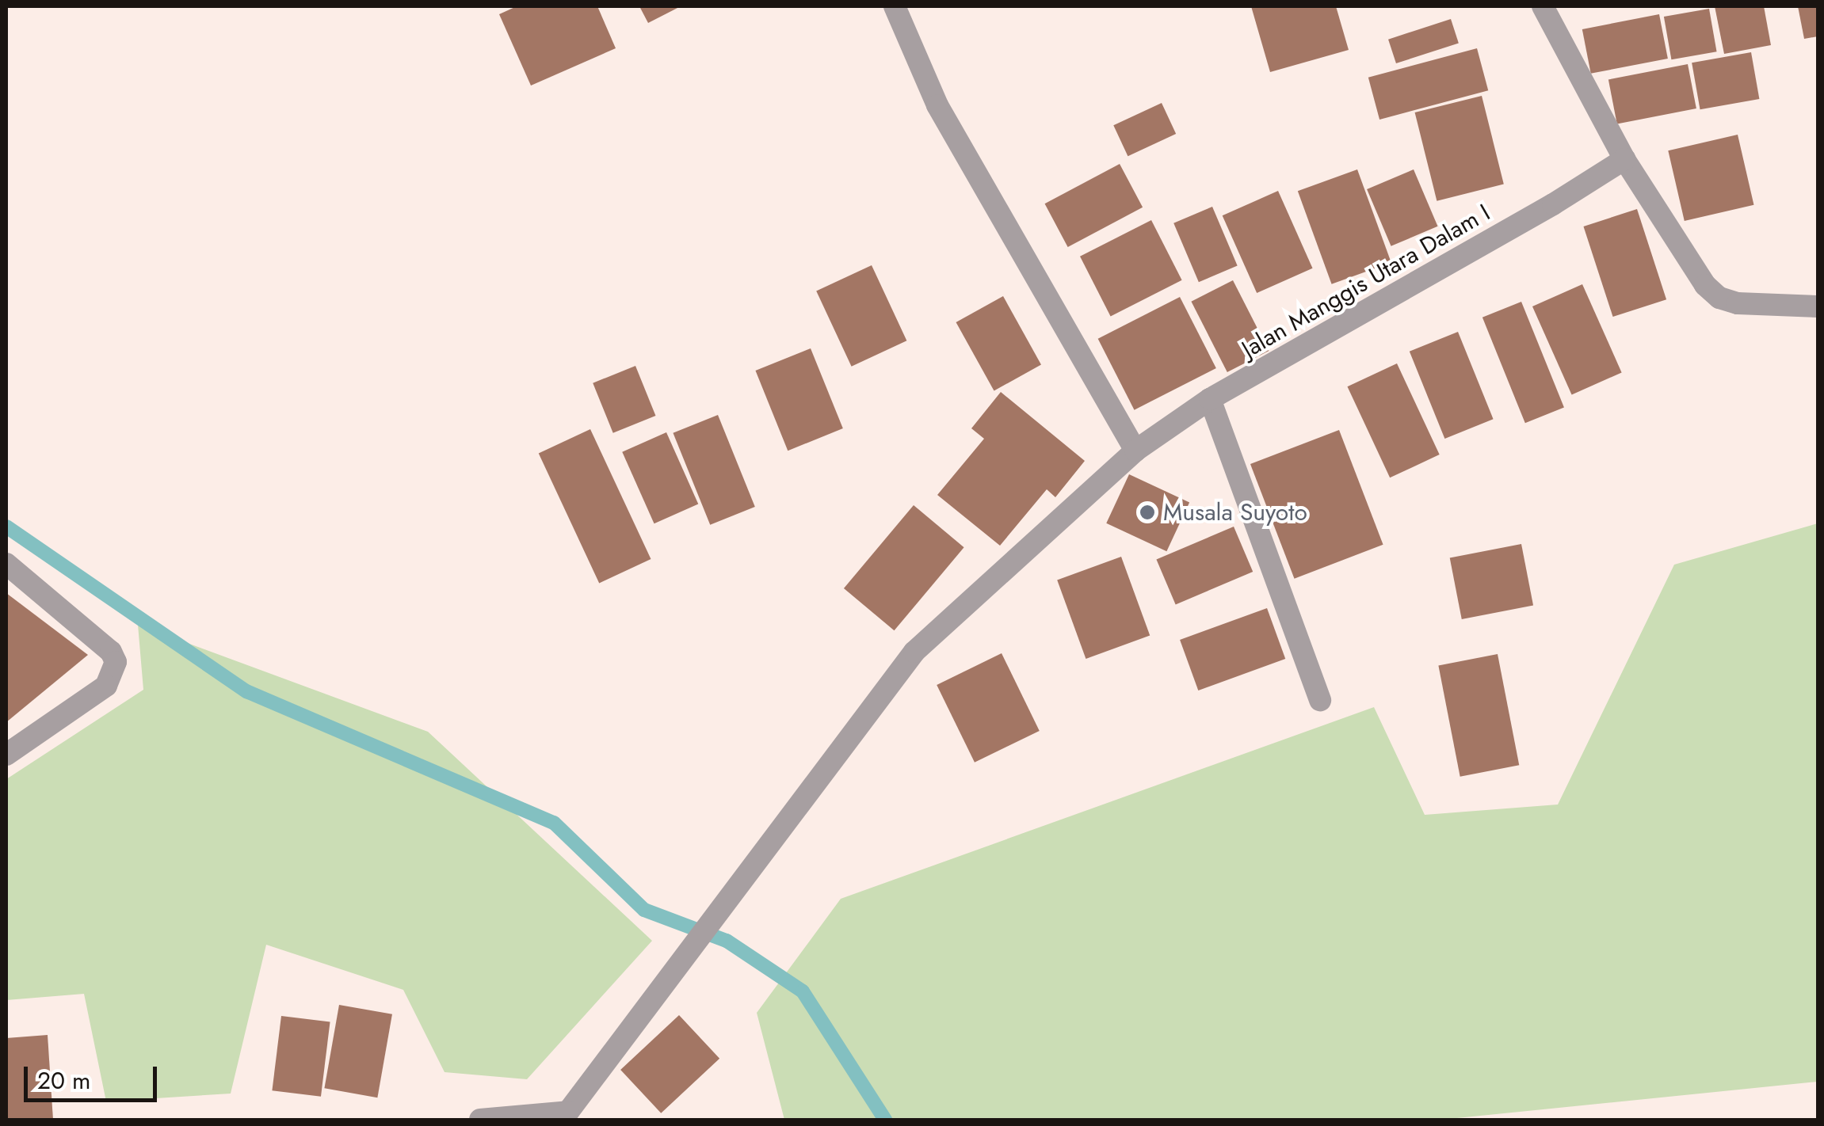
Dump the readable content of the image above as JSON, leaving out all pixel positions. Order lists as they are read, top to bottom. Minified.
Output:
{"streets":{"street":["Jalan Manggis Utara Dalam I"]},"places":["Musala Suyoto"],"scale_bar":"20 m"}
